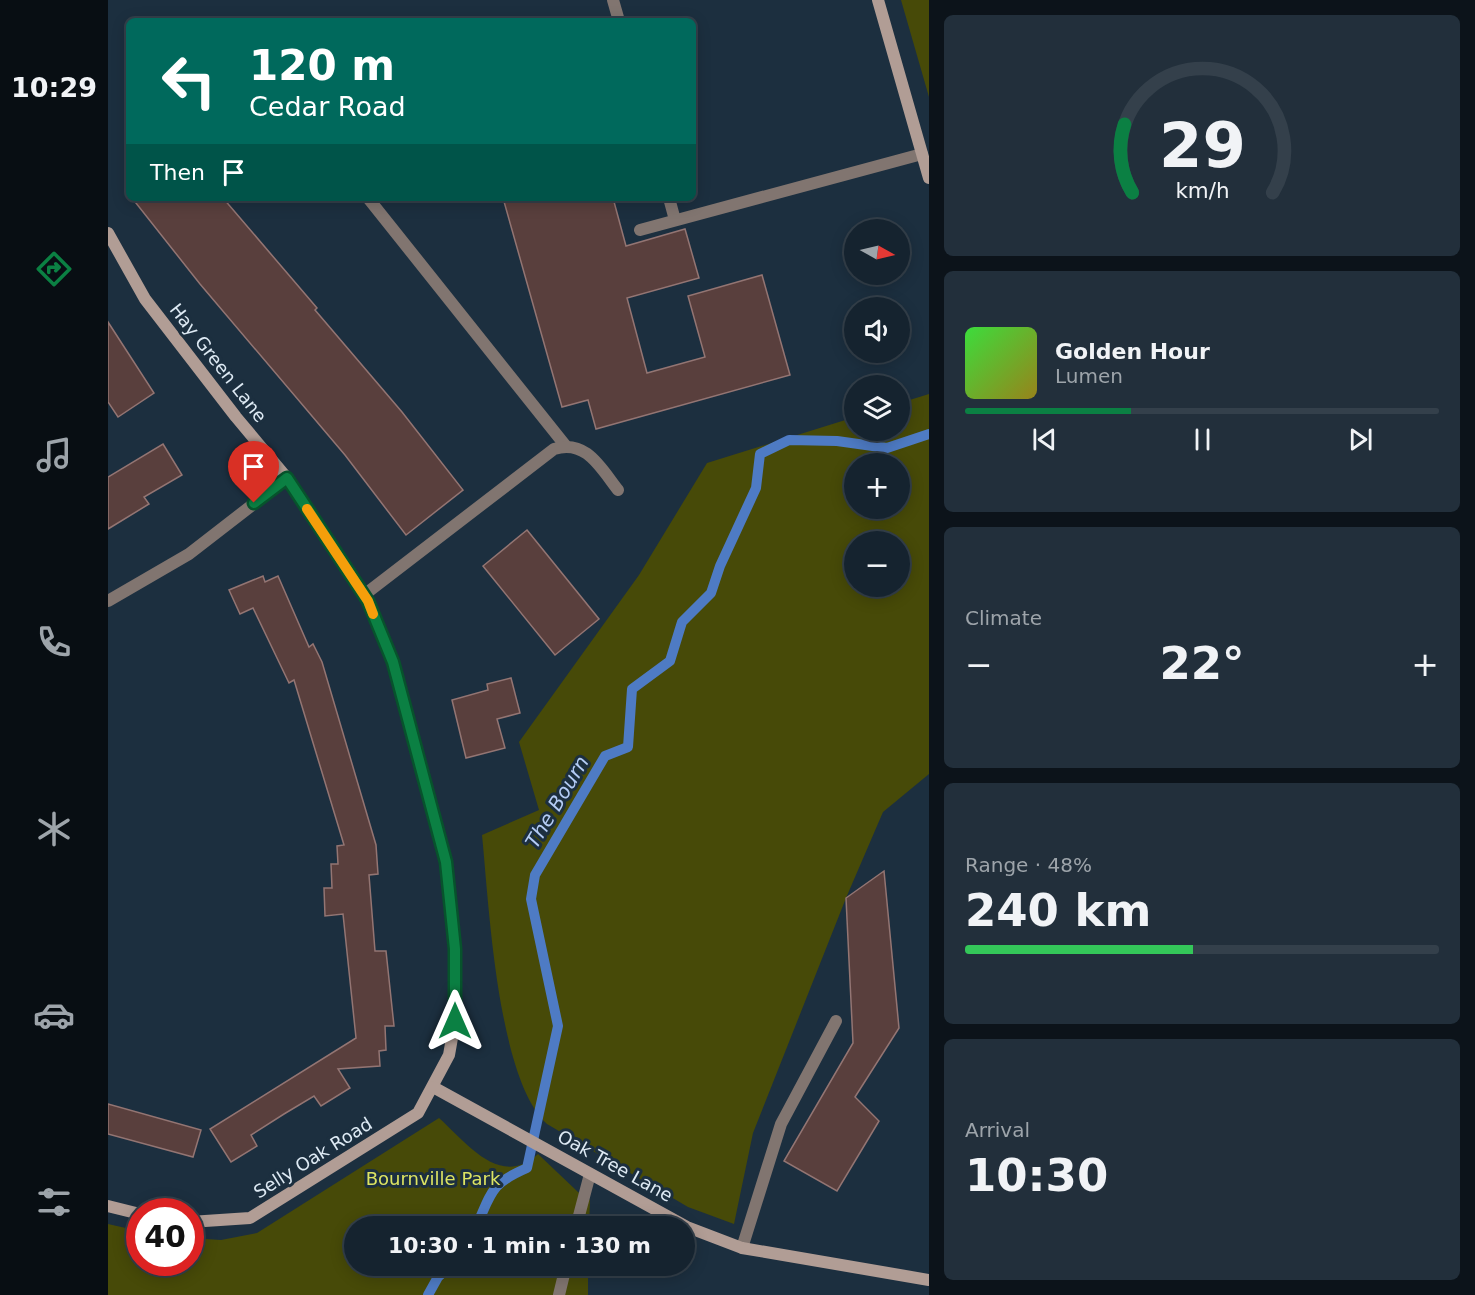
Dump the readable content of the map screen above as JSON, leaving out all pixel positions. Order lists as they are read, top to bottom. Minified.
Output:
{"streets":{"street":["Hay Green Lane","Selly Oak Road","Oak Tree Lane"]},"crossings":[["Hay Green Lane","Selly Oak Road"],["Hay Green Lane","Oak Tree Lane"],["Selly Oak Road","Oak Tree Lane"]],"water":["The Bourn"],"parks":["Bournville Park"],"north":"right","page":{"tabs":"10:29","turn":["120 m","Cedar Road"],"then":"Then","map_buttons":["+","−"],"song":["Golden Hour","Lumen"],"tile":["Climate",["Range · 48%","240 km"],["Arrival","10:30"]],"heat":["−","22°","+"],"limit":"40","trip":"10:30 · 1 min · 130 m","gauge":["29","km/h"]}}
